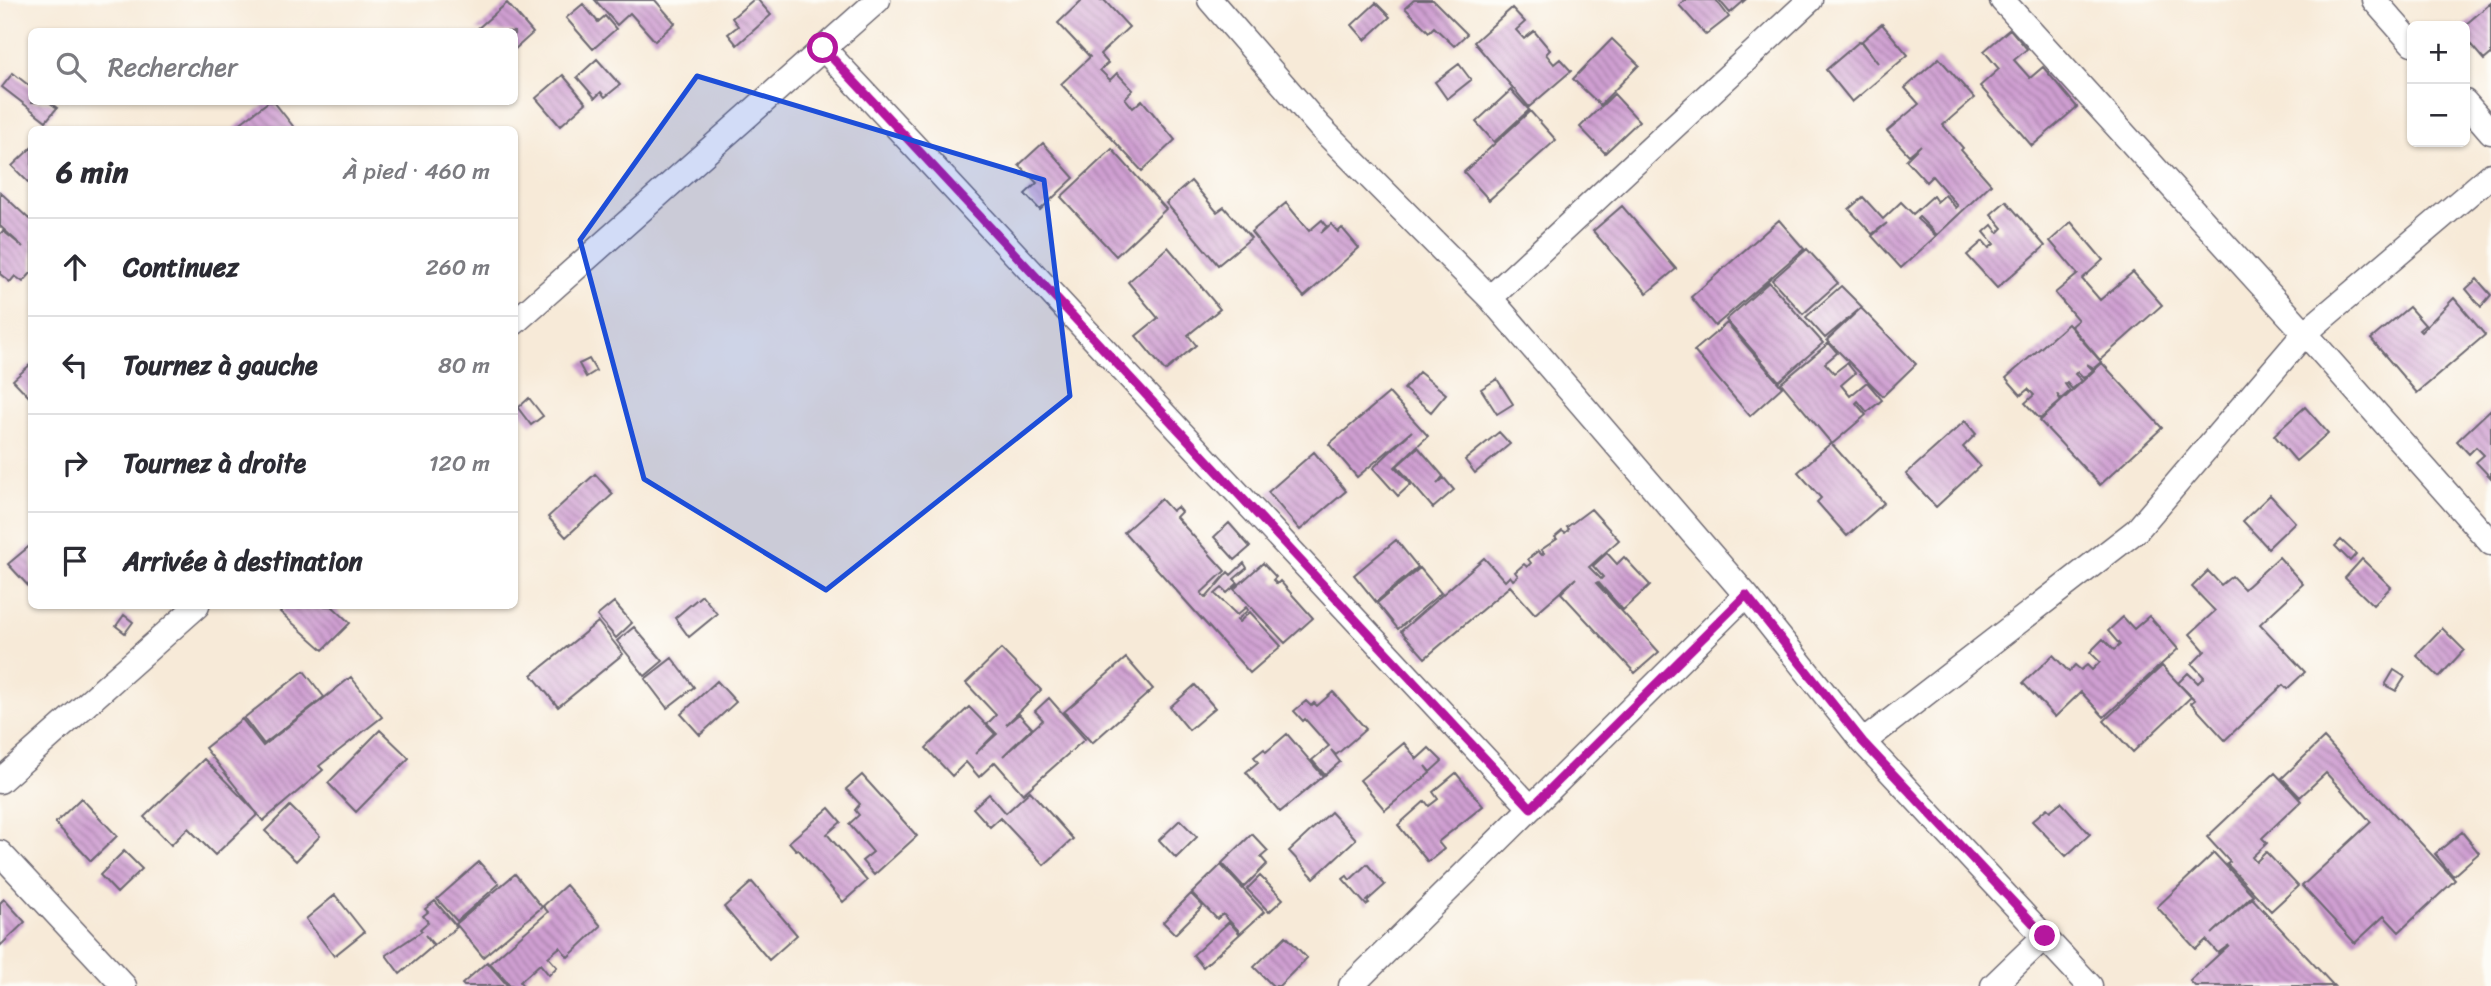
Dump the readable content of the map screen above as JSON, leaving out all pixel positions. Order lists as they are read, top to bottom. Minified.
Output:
{"page":{"map_buttons":["+","−"],"search":"Rechercher","heading":["6 min","À pied · 460 m"],"list":[["Continuez","260 m"],["Tournez à gauche","80 m"],["Tournez à droite","120 m"],"Arrivée à destination"]}}
